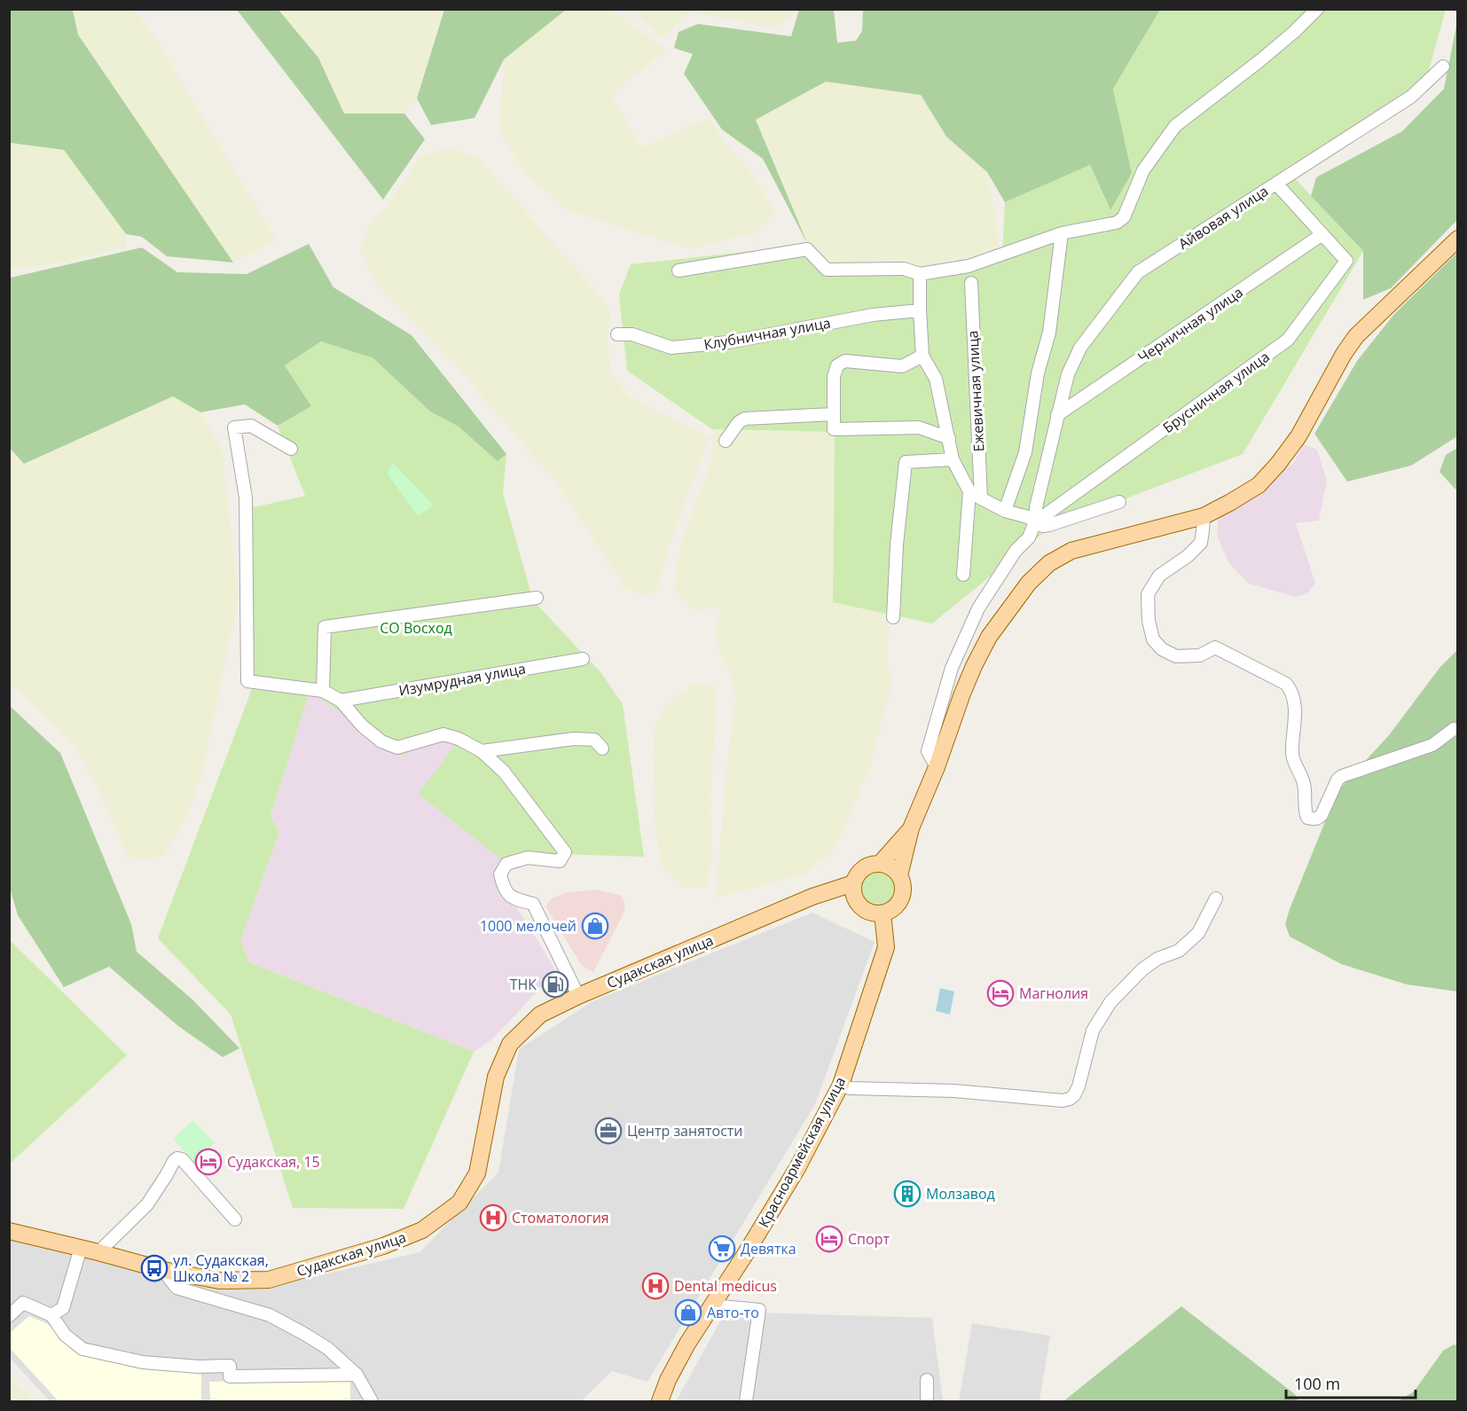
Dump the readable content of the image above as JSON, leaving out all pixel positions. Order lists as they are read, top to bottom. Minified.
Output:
{"streets":{"main road":["Судакская улица","Красноармейская улица"],"street":["Айвовая улица","Черничная улица","Клубничная улица","Ежевичная улица","Брусничная улица","Изумрудная улица"]},"crossings":[["Айвовая улица","Черничная улица"],["Айвовая улица","Брусничная улица"],["Черничная улица","Брусничная улица"],["Судакская улица","Красноармейская улица"]],"parks":["СО Восход"],"places":{"shop":["1000 мелочей","Авто-то"],"fuel station":["ТНК"],"hotel":["Магнолия","Судакская, 15","Спорт"],"office":["Центр занятости"],"building":["Молзавод"],"hospital":["Стоматология","Dental medicus"],"supermarket":["Девятка"],"bus stop":["ул. Судакская, Школа № 2"]},"scale_bar":"100 m"}
